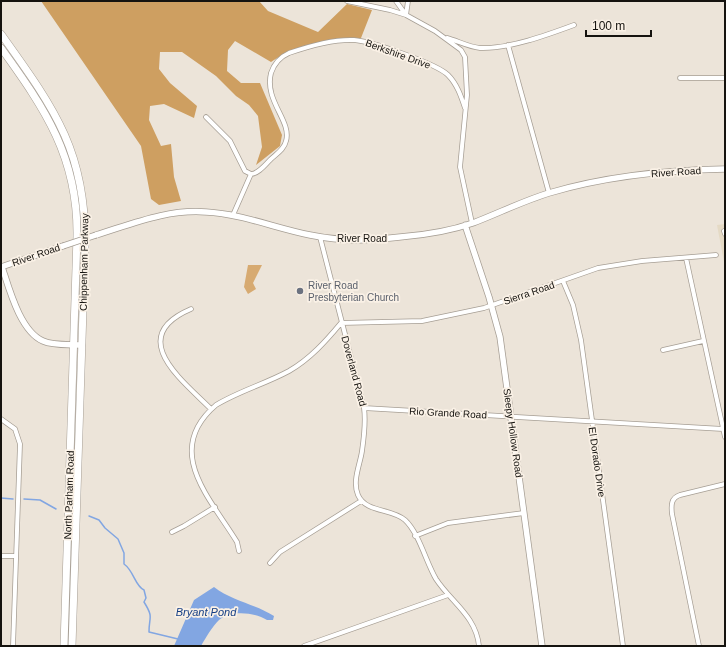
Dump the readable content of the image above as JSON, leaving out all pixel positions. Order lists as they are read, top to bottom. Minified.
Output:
{"streets":{"highway":["Chippenham Parkway","North Parham Road"],"main road":["River Road","Sleepy Hollow Road"],"street":["Berkshire Drive","Sierra Road","Doverland Road","Rio Grande Road","El Dorado Drive"]},"crossings":[["River Road","Doverland Road"],["River Road","Sleepy Hollow Road"],["Chippenham Parkway","North Parham Road"],["Sierra Road","Doverland Road"],["Sierra Road","Sleepy Hollow Road"],["Sierra Road","El Dorado Drive"],["Doverland Road","Rio Grande Road"],["Rio Grande Road","Sleepy Hollow Road"],["Rio Grande Road","El Dorado Drive"]],"water":["Bryant Pond"],"places":["River Road Presbyterian Church"],"scale_bar":"100 m"}
